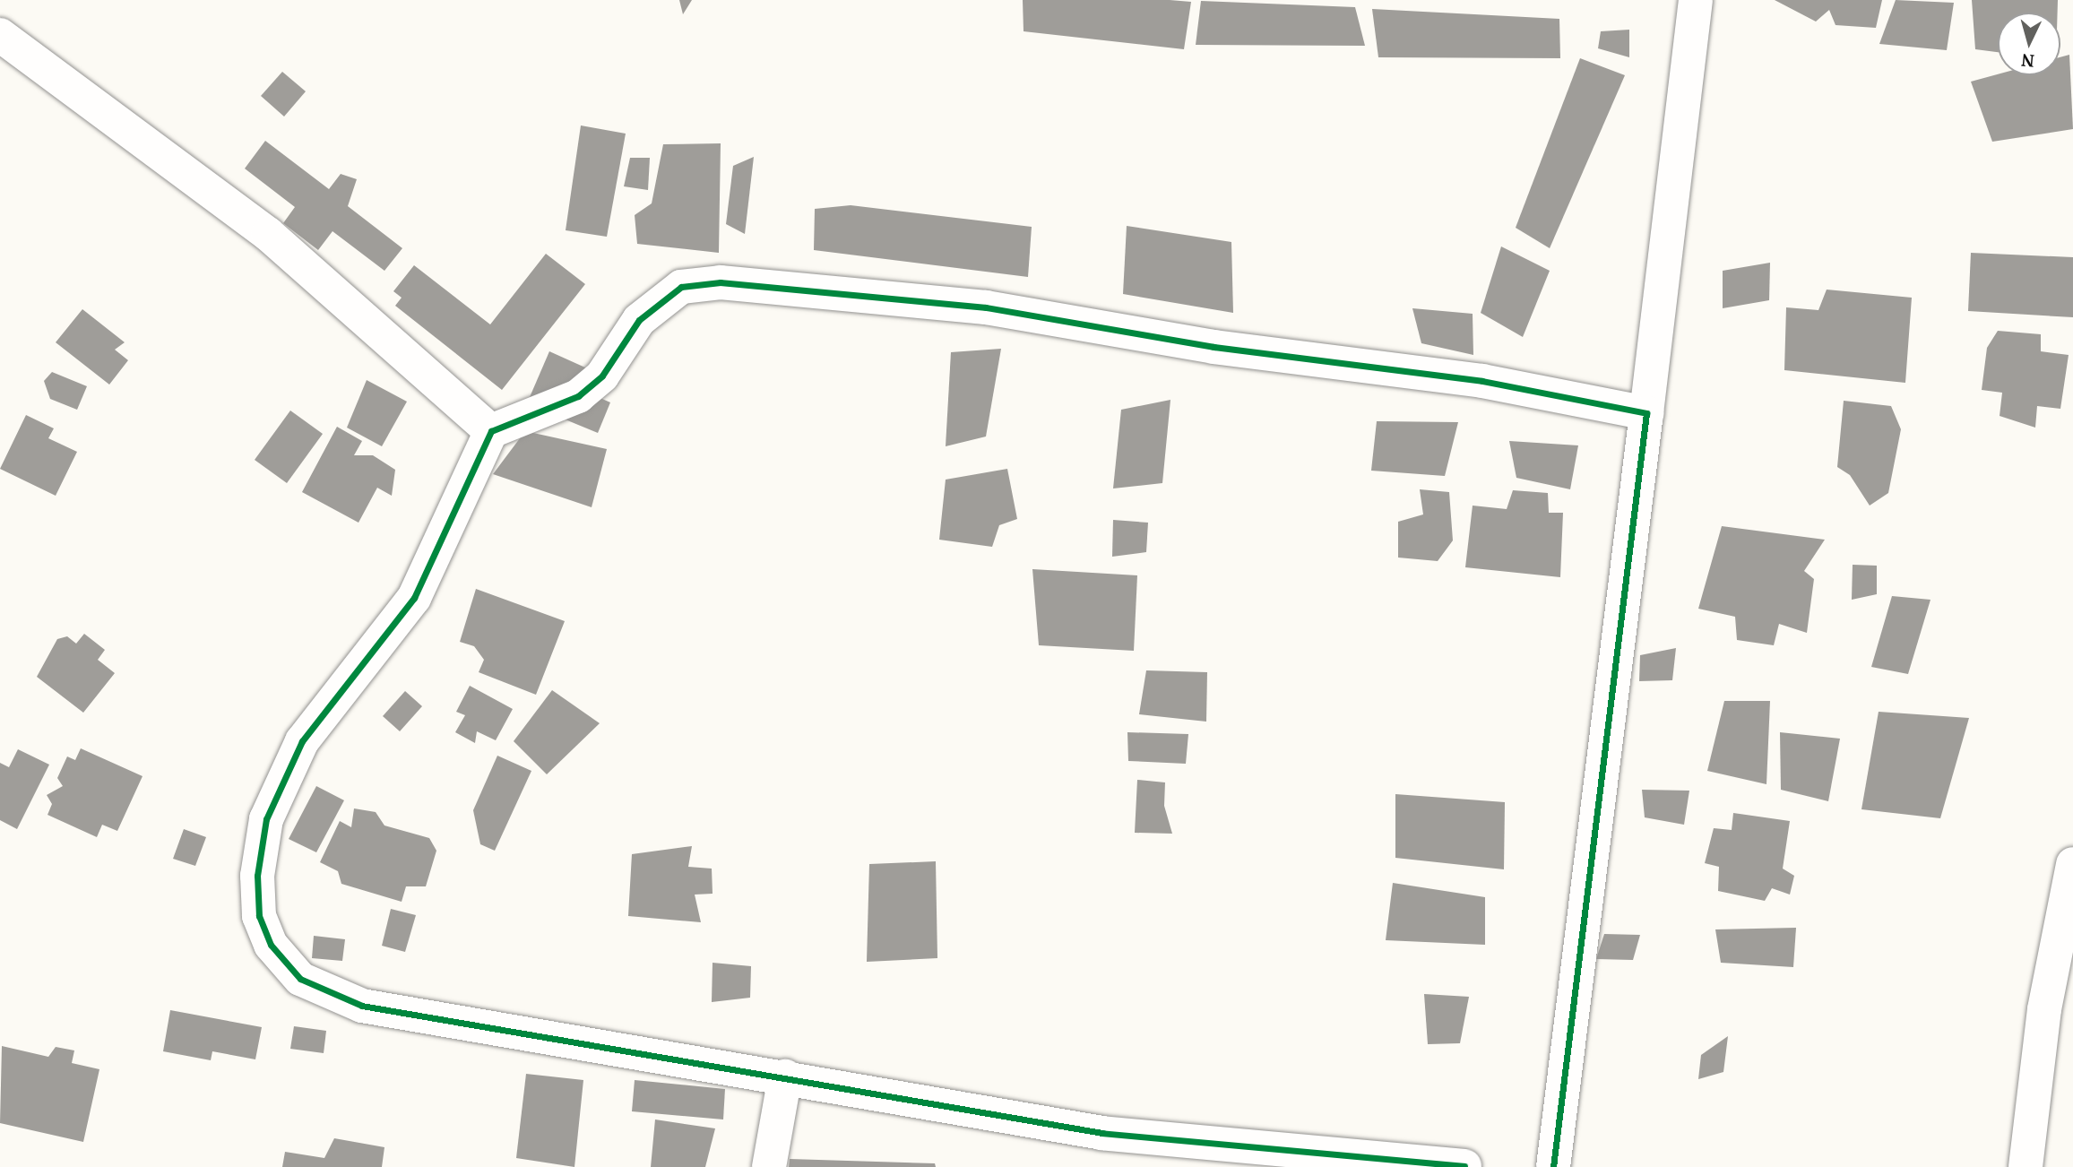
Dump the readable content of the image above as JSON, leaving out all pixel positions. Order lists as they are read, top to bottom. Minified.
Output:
{"north":"bottom"}
